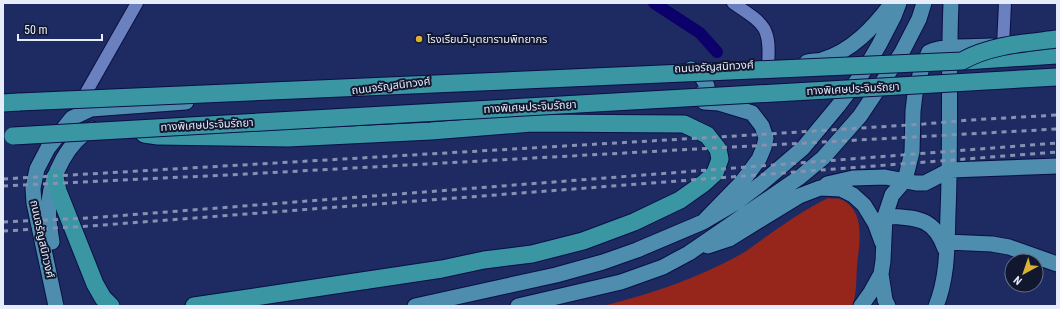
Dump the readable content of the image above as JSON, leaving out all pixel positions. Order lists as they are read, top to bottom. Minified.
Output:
{"streets":{"highway":["ทางพิเศษประจิมรัถยา"],"main road":["ถนนจรัญสนิทวงศ์"]},"places":["โรงเรียนวิมุตยารามพิทยากร"],"scale_bar":"50 m","north":"bottom left"}
